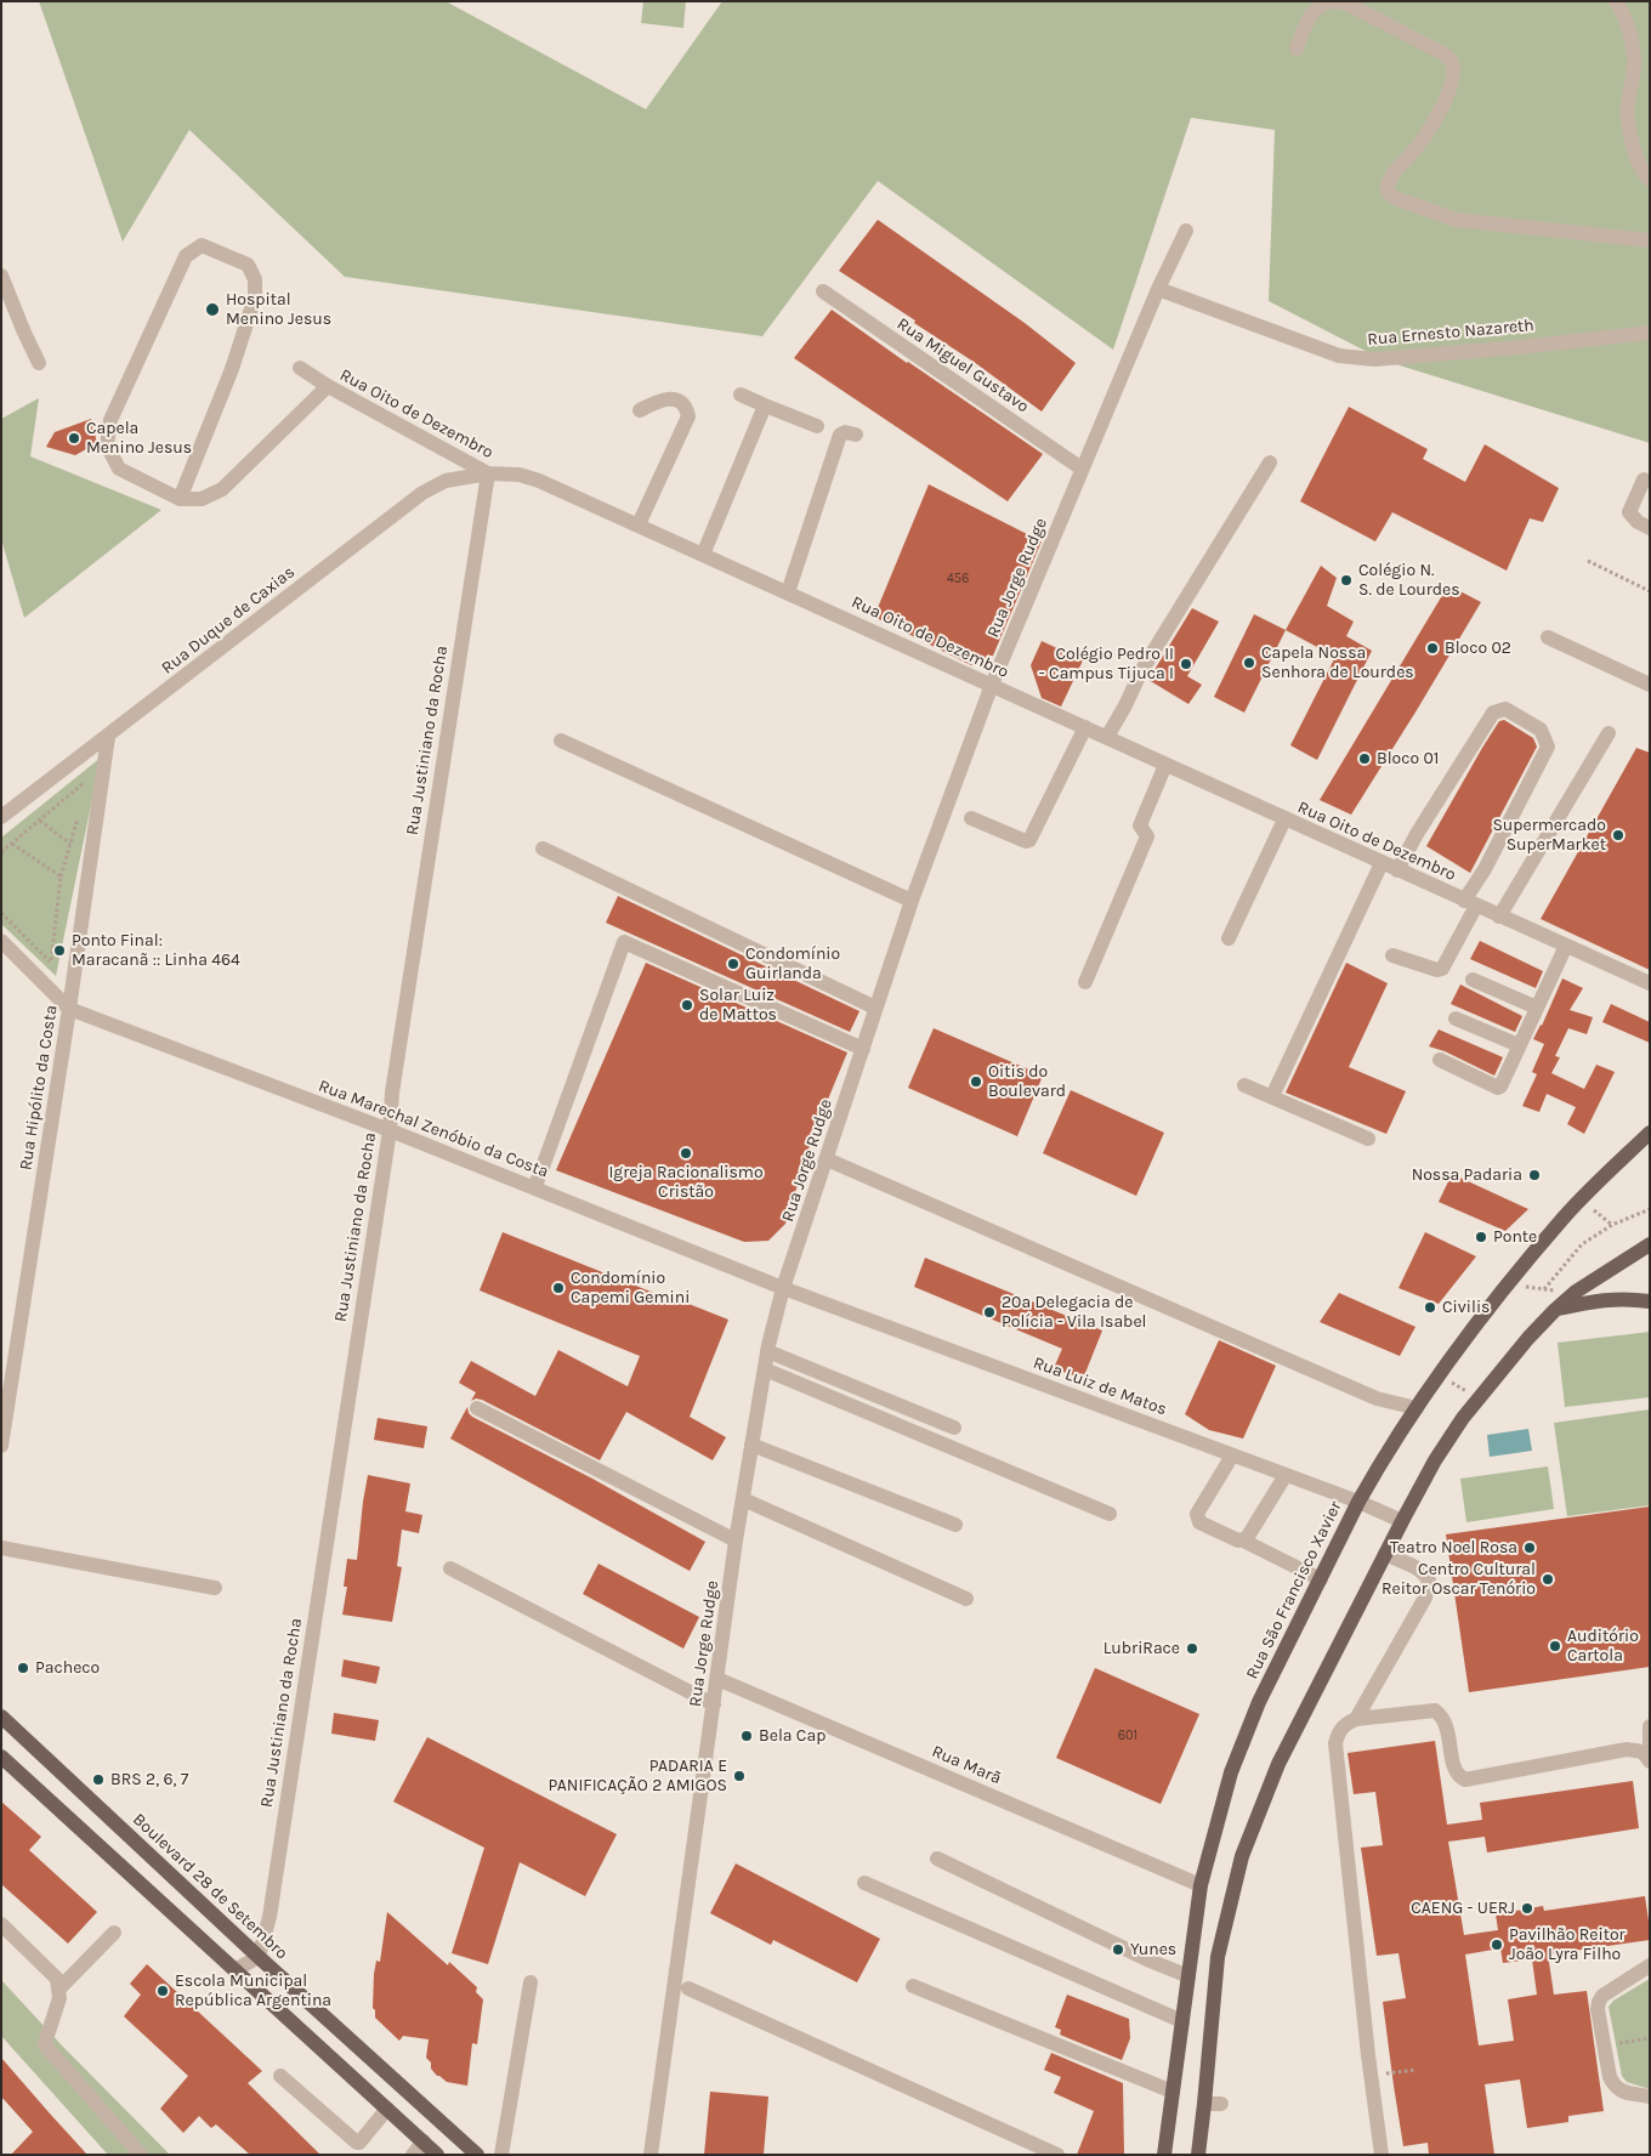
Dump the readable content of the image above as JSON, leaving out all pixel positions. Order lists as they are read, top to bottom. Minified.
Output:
{"streets":{"main road":["Rua São Francisco Xavier","Boulevard 28 de Setembro"],"street":["Rua Ernesto Nazareth","Rua Miguel Gustavo","Rua Oito de Dezembro","Rua Jorge Rudge","Rua Duque de Caxias","Rua Justiniano da Rocha","Rua Hipólito da Costa","Rua Marechal Zenóbio da Costa","Rua Luiz de Matos","Rua Marã"]},"crossings":[["Rua Ernesto Nazareth","Rua Jorge Rudge"],["Rua Miguel Gustavo","Rua Jorge Rudge"],["Rua Oito de Dezembro","Rua Jorge Rudge"],["Rua Oito de Dezembro","Rua Duque de Caxias"],["Rua Oito de Dezembro","Rua Justiniano da Rocha"],["Rua Jorge Rudge","Rua Marechal Zenóbio da Costa"],["Rua Jorge Rudge","Rua Luiz de Matos"],["Rua Jorge Rudge","Rua Marã"],["Rua Duque de Caxias","Rua Justiniano da Rocha"],["Rua Duque de Caxias","Rua Hipólito da Costa"],["Rua Justiniano da Rocha","Rua Marechal Zenóbio da Costa"],["Rua Justiniano da Rocha","Boulevard 28 de Setembro"],["Rua Hipólito da Costa","Rua Marechal Zenóbio da Costa"],["Rua Marechal Zenóbio da Costa","Rua Luiz de Matos"],["Rua Luiz de Matos","Rua São Francisco Xavier"],["Rua São Francisco Xavier","Rua Marã"]],"places":["Hospital Menino Jesus","Capela Menino Jesus","Colégio N. S. de Lourdes","Bloco 02","Capela Nossa Senhora de Lourdes","Colégio Pedro II - Campus Tijuca I","Bloco 01","Supermercado SuperMarket","Ponto Final: Maracanã :: Linha 464","Condomínio Guirlanda","Solar Luiz de Mattos","Oitis do Boulevard","Igreja Racionalismo Cristão","Nossa Padaria","Ponte","Condomínio Capemi Gemini","Civilis","20ª Delegacia de Polícia - Vila Isabel","Teatro Noel Rosa","Centro Cultural Reitor Oscar Tenório","Auditório Cartola","LubriRace","Pacheco","Bela Cap","PADARIA E PANIFICAÇÃO 2 AMIGOS","BRS 2, 6, 7","CAENG - UERJ","Pavilhão Reitor João Lyra Filho","Yunes","Escola Municipal República Argentina"],"house_numbers":["456","601"]}
